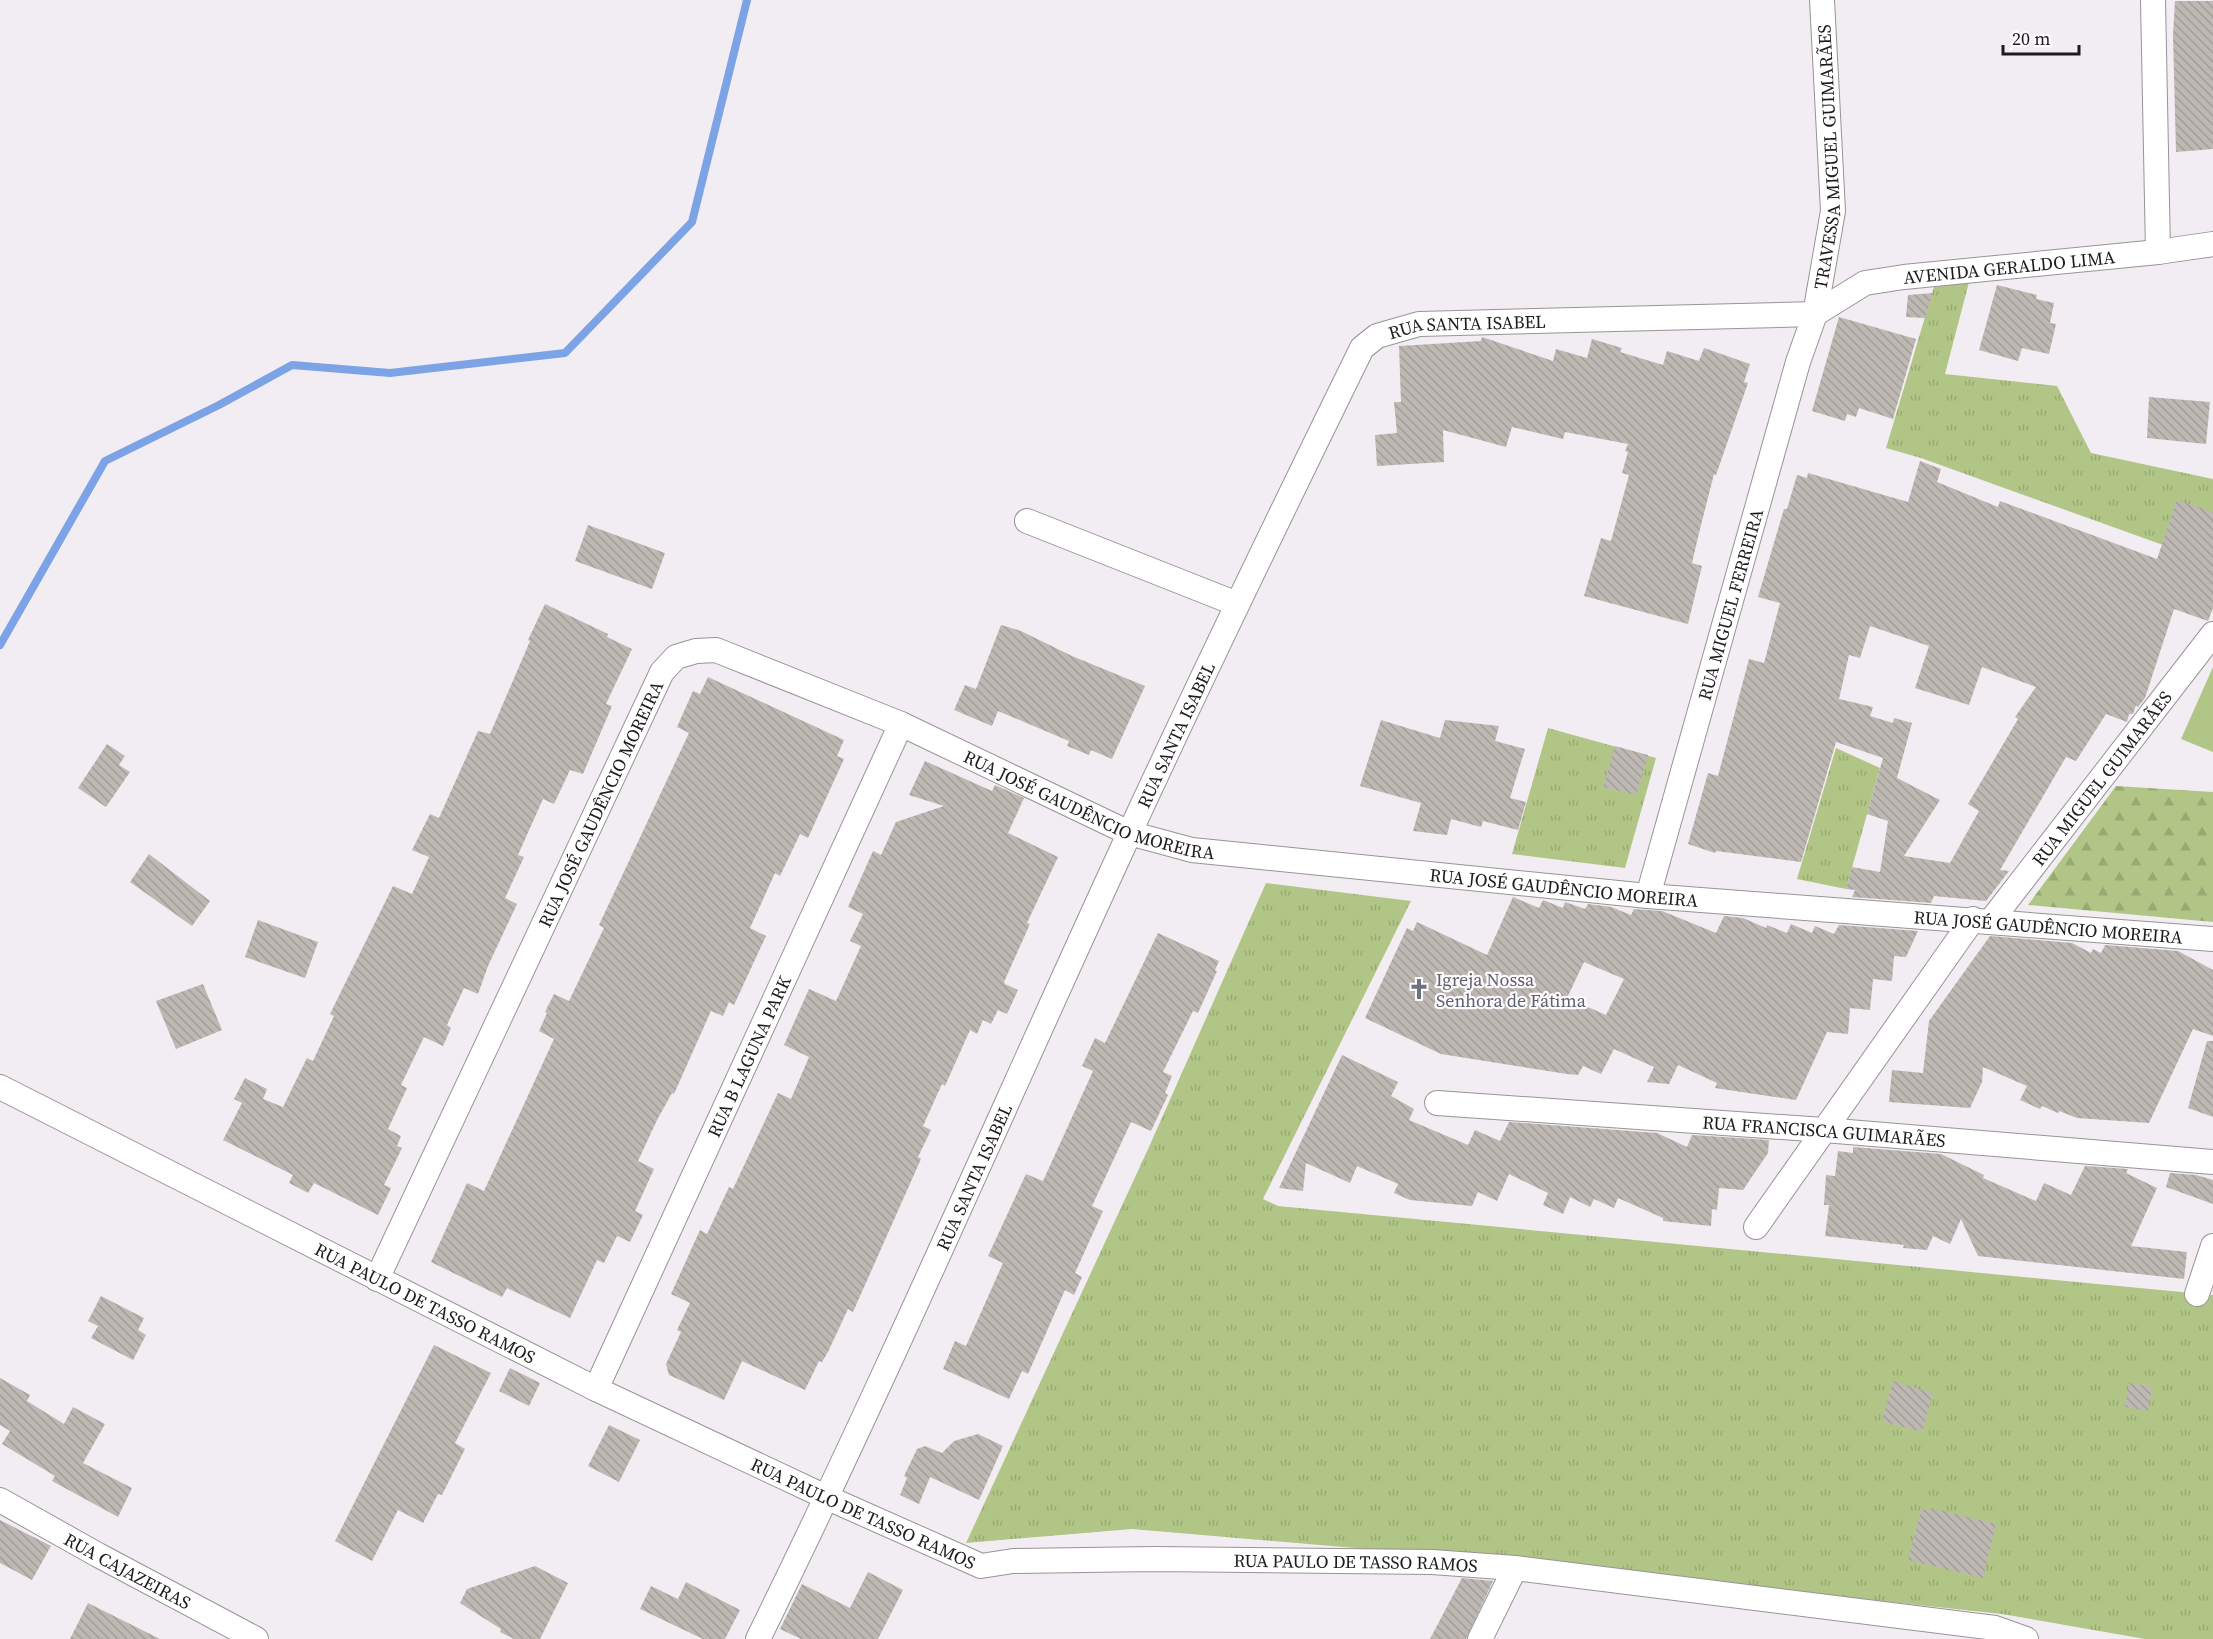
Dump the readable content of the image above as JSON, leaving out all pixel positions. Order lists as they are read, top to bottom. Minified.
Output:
{"streets":{"street":["TRAVESSA MIGUEL GUIMARÃES","AVENIDA GERALDO LIMA","RUA SANTA ISABEL","RUA MIGUEL FERREIRA","RUA MIGUEL GUIMARÃES","RUA JOSÉ GAUDÊNCIO MOREIRA","RUA B LAGUNA PARK","RUA FRANCISCA GUIMARÃES","RUA PAULO DE TASSO RAMOS","RUA CAJAZEIRAS"]},"crossings":[["TRAVESSA MIGUEL GUIMARÃES","AVENIDA GERALDO LIMA"],["TRAVESSA MIGUEL GUIMARÃES","RUA SANTA ISABEL"],["TRAVESSA MIGUEL GUIMARÃES","RUA MIGUEL FERREIRA"],["AVENIDA GERALDO LIMA","RUA SANTA ISABEL"],["AVENIDA GERALDO LIMA","RUA MIGUEL FERREIRA"],["RUA SANTA ISABEL","RUA MIGUEL FERREIRA"],["RUA SANTA ISABEL","RUA JOSÉ GAUDÊNCIO MOREIRA"],["RUA SANTA ISABEL","RUA PAULO DE TASSO RAMOS"],["RUA MIGUEL FERREIRA","RUA JOSÉ GAUDÊNCIO MOREIRA"],["RUA MIGUEL GUIMARÃES","RUA JOSÉ GAUDÊNCIO MOREIRA"],["RUA MIGUEL GUIMARÃES","RUA FRANCISCA GUIMARÃES"],["RUA JOSÉ GAUDÊNCIO MOREIRA","RUA B LAGUNA PARK"],["RUA JOSÉ GAUDÊNCIO MOREIRA","RUA PAULO DE TASSO RAMOS"],["RUA B LAGUNA PARK","RUA PAULO DE TASSO RAMOS"]],"places":{"church":["Igreja Nossa Senhora de Fátima"]},"scale_bar":"20 m"}
